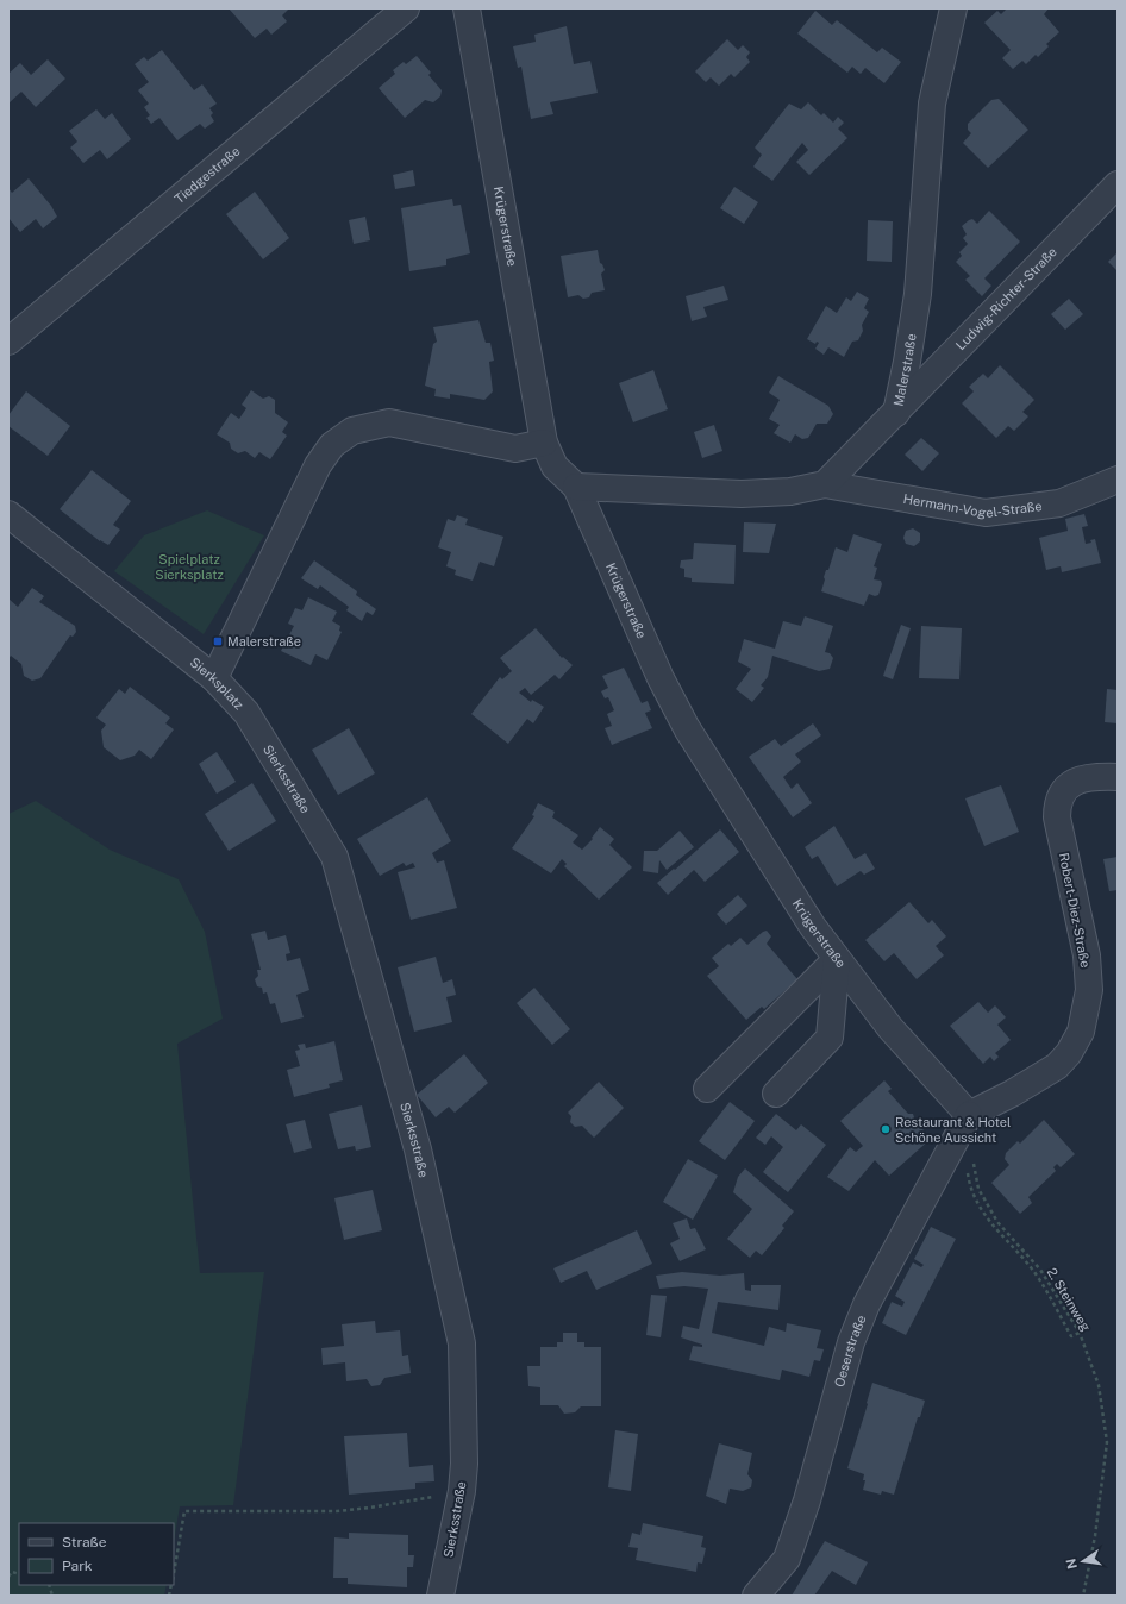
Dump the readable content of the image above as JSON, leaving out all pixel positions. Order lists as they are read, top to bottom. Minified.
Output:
{"streets":{"street":["Tiedgestraße","Krügerstraße","Ludwig-Richter-Straße","Malerstraße","Hermann-Vogel-Straße","Sierksplatz","Sierksstraße","Robert-Diez-Straße","Oeserstraße"],"path":["2. Steinweg"]},"crossings":[["Krügerstraße","Robert-Diez-Straße"],["Krügerstraße","Oeserstraße"],["Ludwig-Richter-Straße","Malerstraße"],["Malerstraße","Hermann-Vogel-Straße"],["Sierksplatz","Sierksstraße"],["Robert-Diez-Straße","Oeserstraße"]],"parks":["Spielplatz Sierksplatz"],"places":{"transit":["Malerstraße"],"other":["Restaurant & Hotel Schöne Aussicht"]},"legend":["Straße","Park"],"north":"left"}
